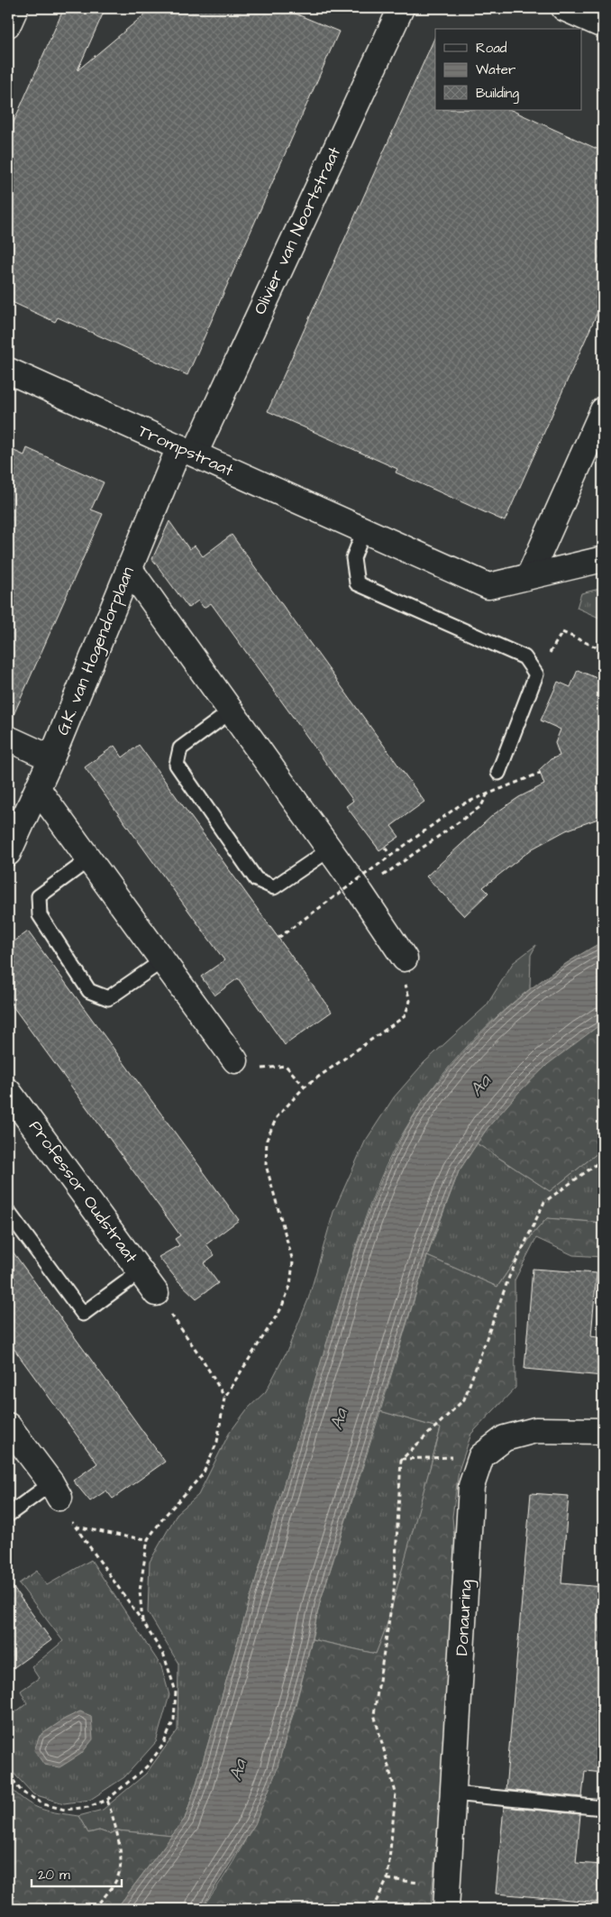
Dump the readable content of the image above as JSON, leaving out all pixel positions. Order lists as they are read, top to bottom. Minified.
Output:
{"streets":{"street":["Olivier van Noortstraat","Trompstraat","G.K. van Hogendorplaan","Professor Oudstraat","Donauring"]},"crossings":[["Olivier van Noortstraat","Trompstraat"],["Olivier van Noortstraat","G.K. van Hogendorplaan"],["Trompstraat","G.K. van Hogendorplaan"]],"water":["Aa"],"legend":["Road","Water","Building"],"scale_bar":"20 m"}
